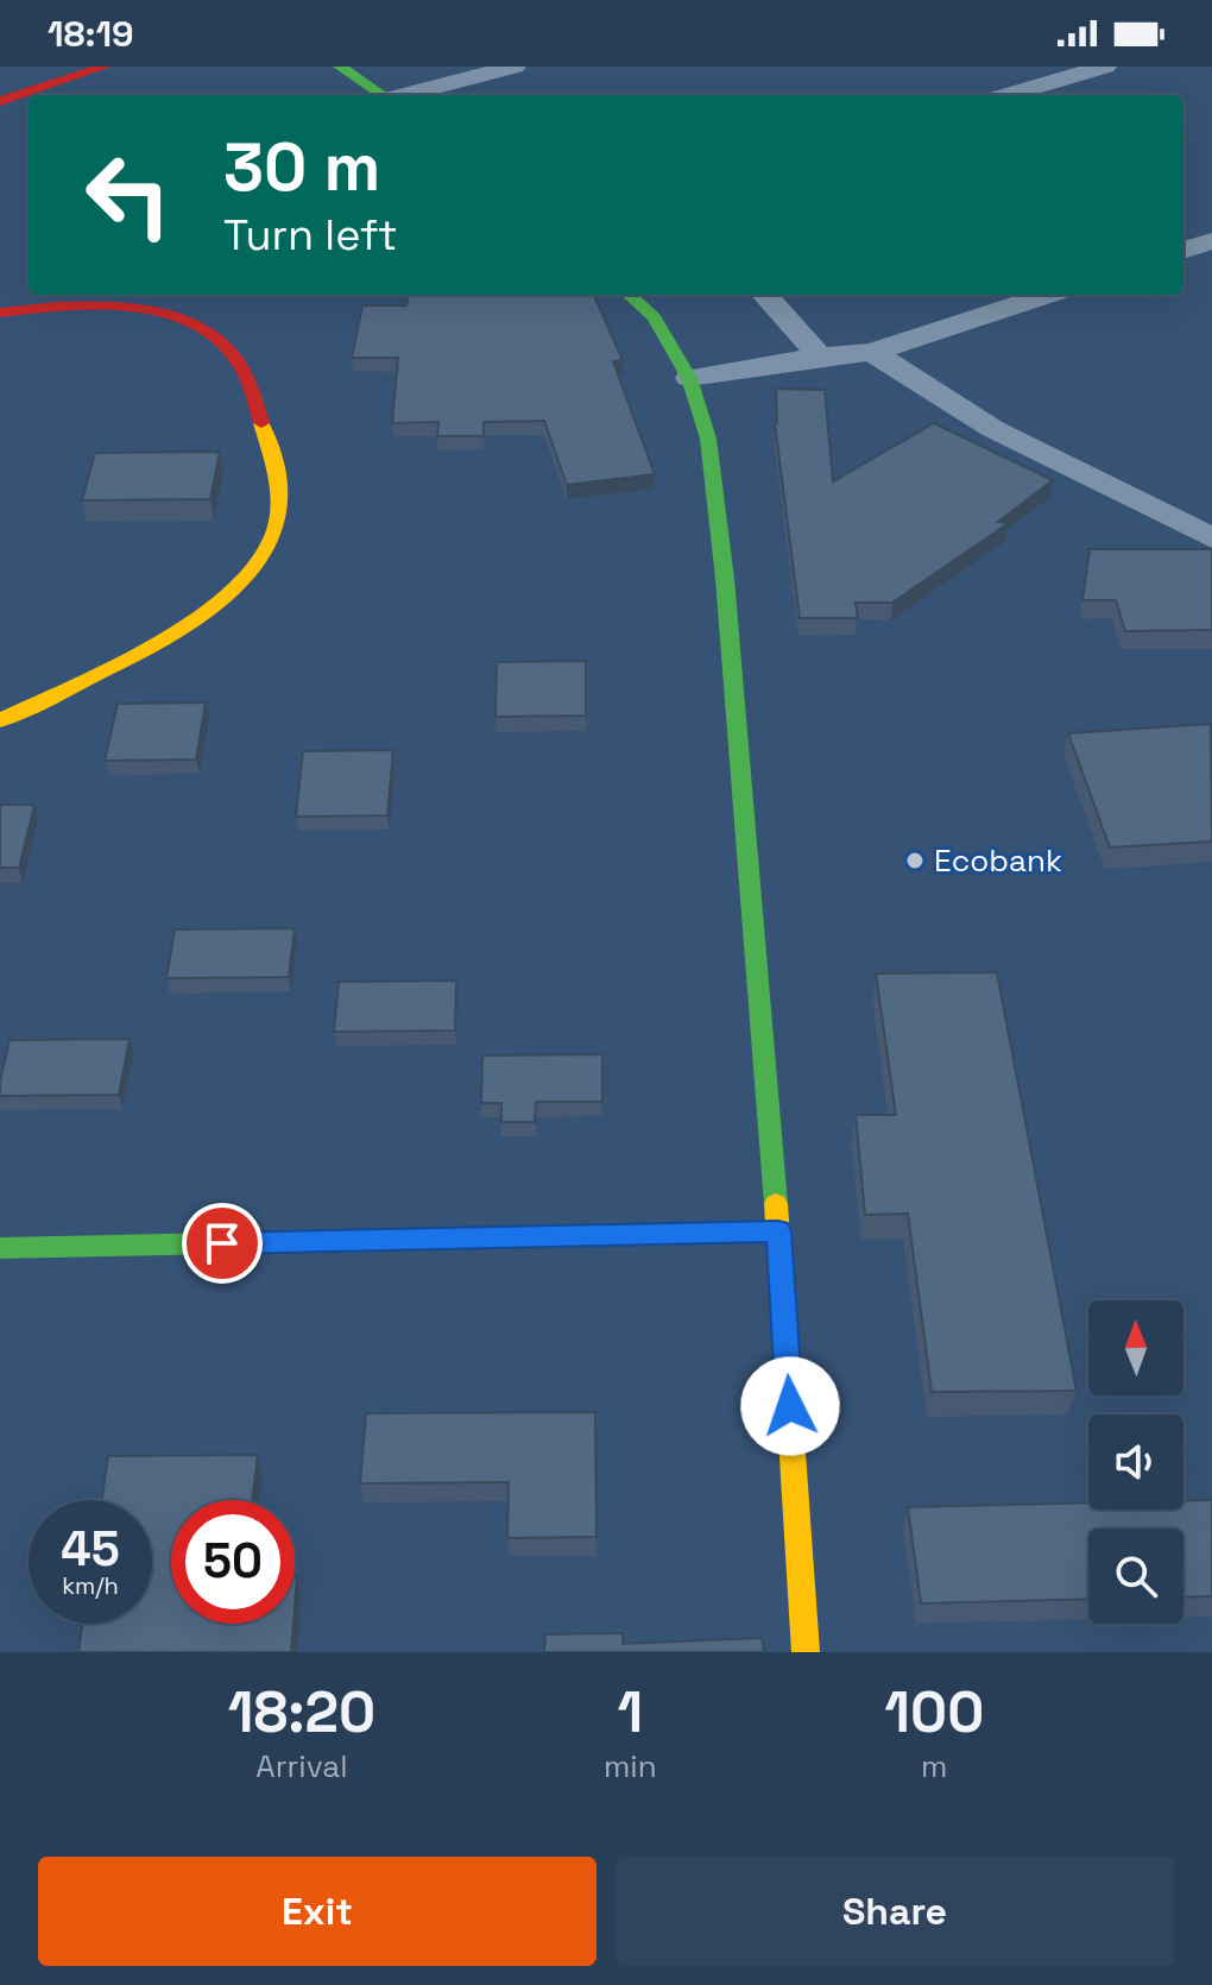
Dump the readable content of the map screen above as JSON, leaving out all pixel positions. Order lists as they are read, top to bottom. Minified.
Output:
{"places":["Ecobank"],"north":"top","page":{"status":"18:19","turn":["30 m","Turn left"],"speed":"45 km/h","limit":"50","eta":["18:20","Arrival","1","min","100","m"],"buttons":["Exit","Share"]}}
